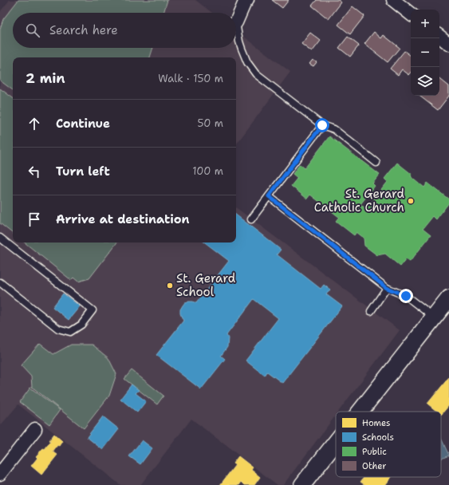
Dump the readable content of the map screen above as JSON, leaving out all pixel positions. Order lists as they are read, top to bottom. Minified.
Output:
{"places":["St. Gerard Catholic Church","St. Gerard School"],"legend":["Homes","Schools","Public","Other"],"page":{"map_buttons":["+","−"],"search":"Search here","heading":["2 min","Walk · 150 m"],"list":[["Continue","50 m"],["Turn left","100 m"],"Arrive at destination"]}}
